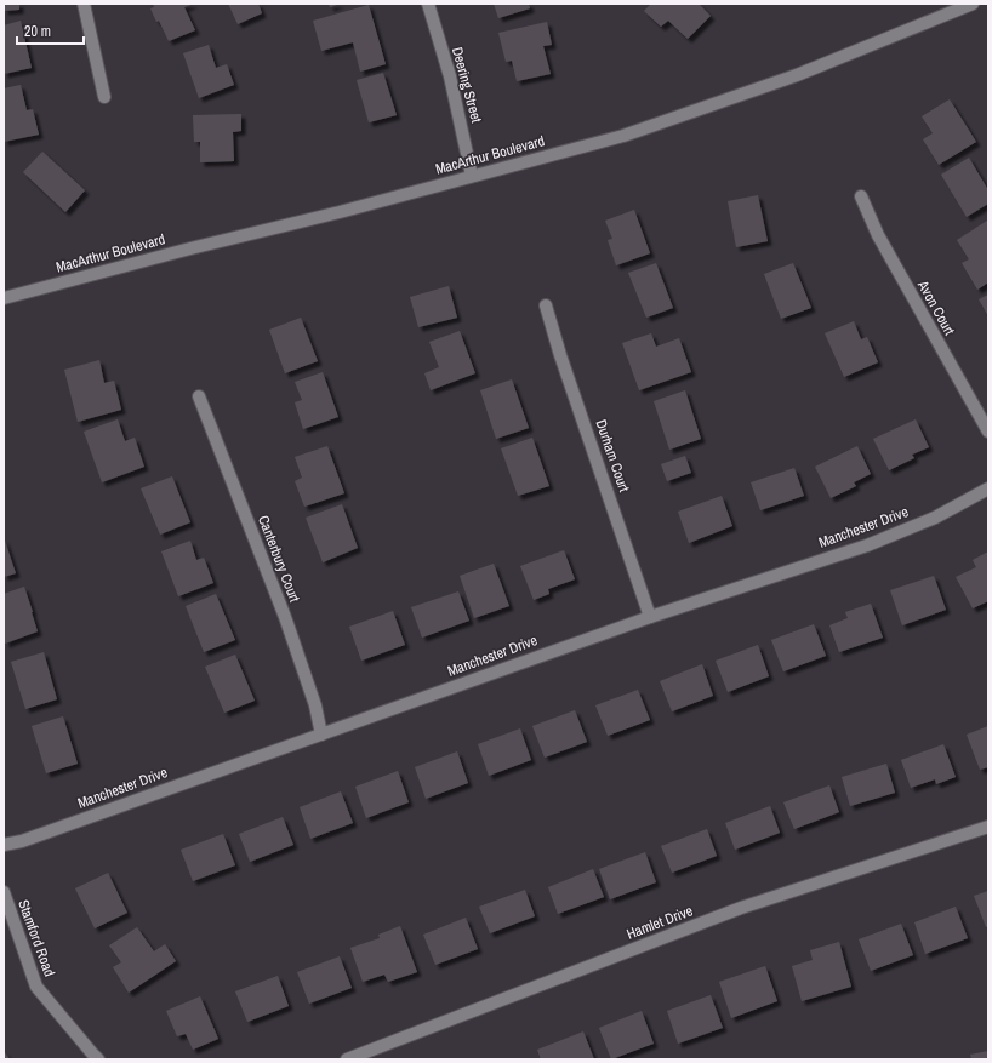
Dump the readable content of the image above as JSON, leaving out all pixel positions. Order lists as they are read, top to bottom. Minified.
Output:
{"streets":{"street":["Deering Street","MacArthur Boulevard","Avon Court","Durham Court","Manchester Drive","Canterbury Court","Hamlet Drive","Stamford Road"]},"crossings":[["Deering Street","MacArthur Boulevard"],["Durham Court","Manchester Drive"],["Manchester Drive","Canterbury Court"]],"scale_bar":"20 m"}
